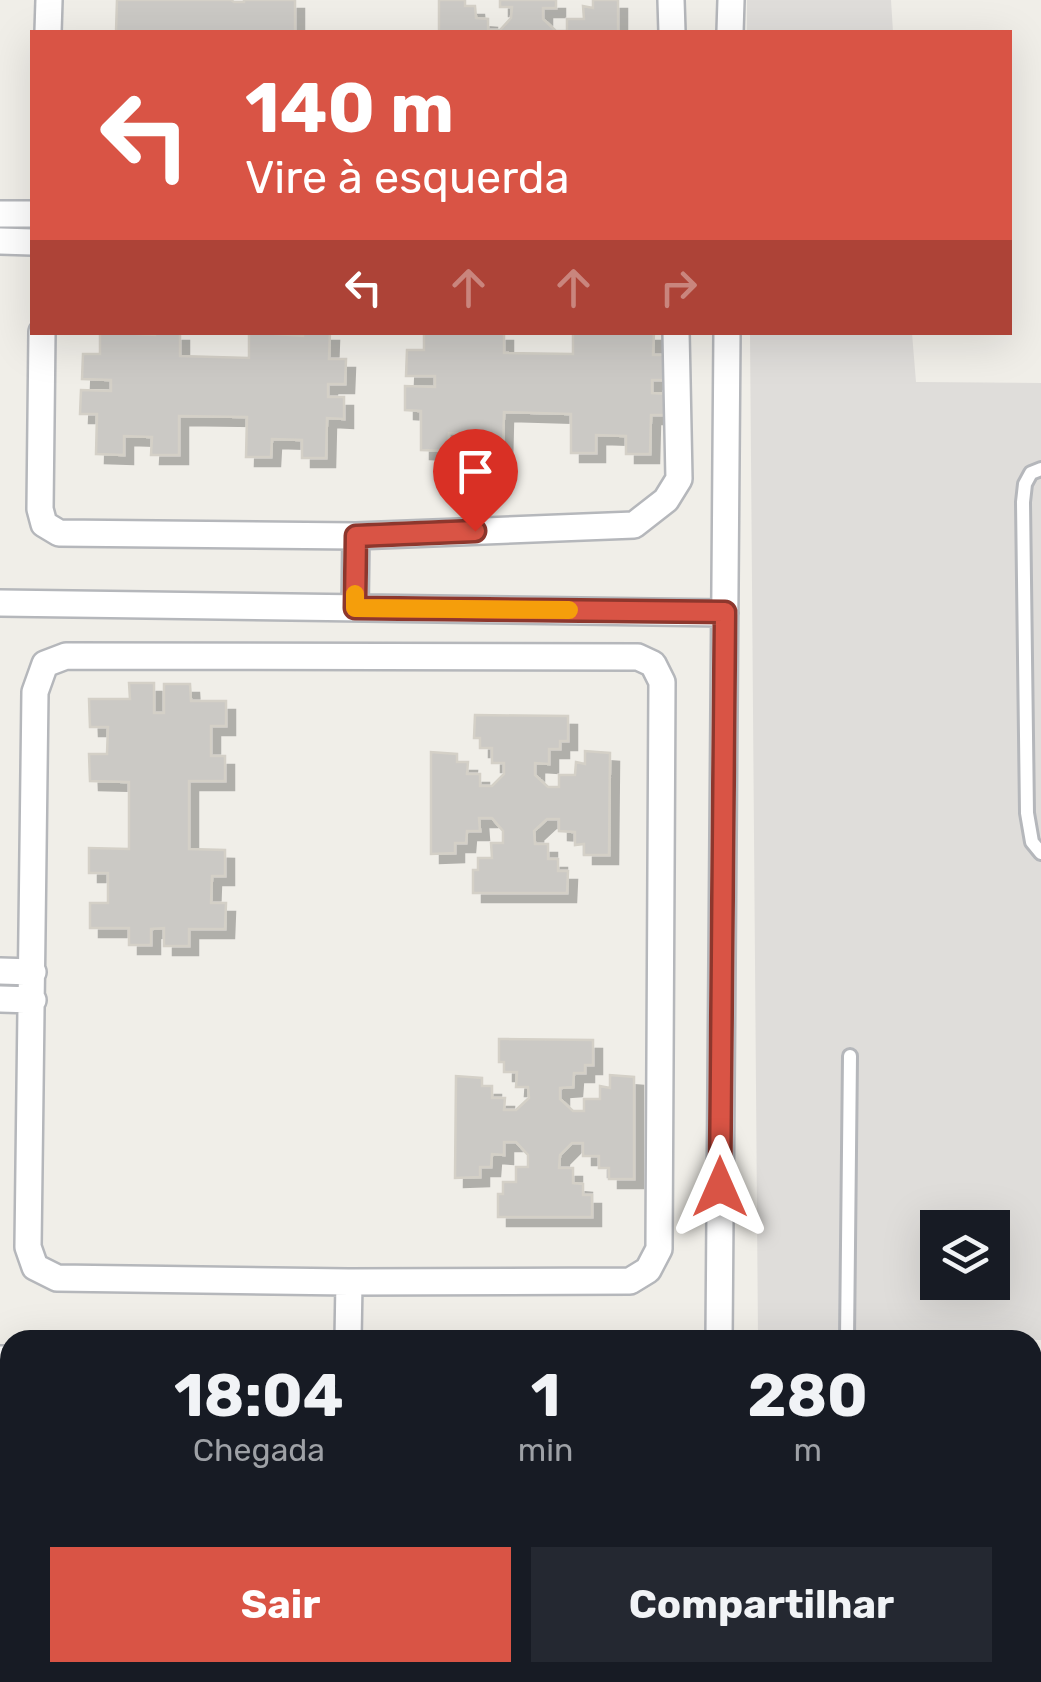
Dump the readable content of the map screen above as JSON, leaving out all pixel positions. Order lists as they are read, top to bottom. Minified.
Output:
{"page":{"turn":["140 m","Vire à esquerda"],"eta":["18:04","Chegada","1","min","280","m"],"buttons":["Sair","Compartilhar"]}}
